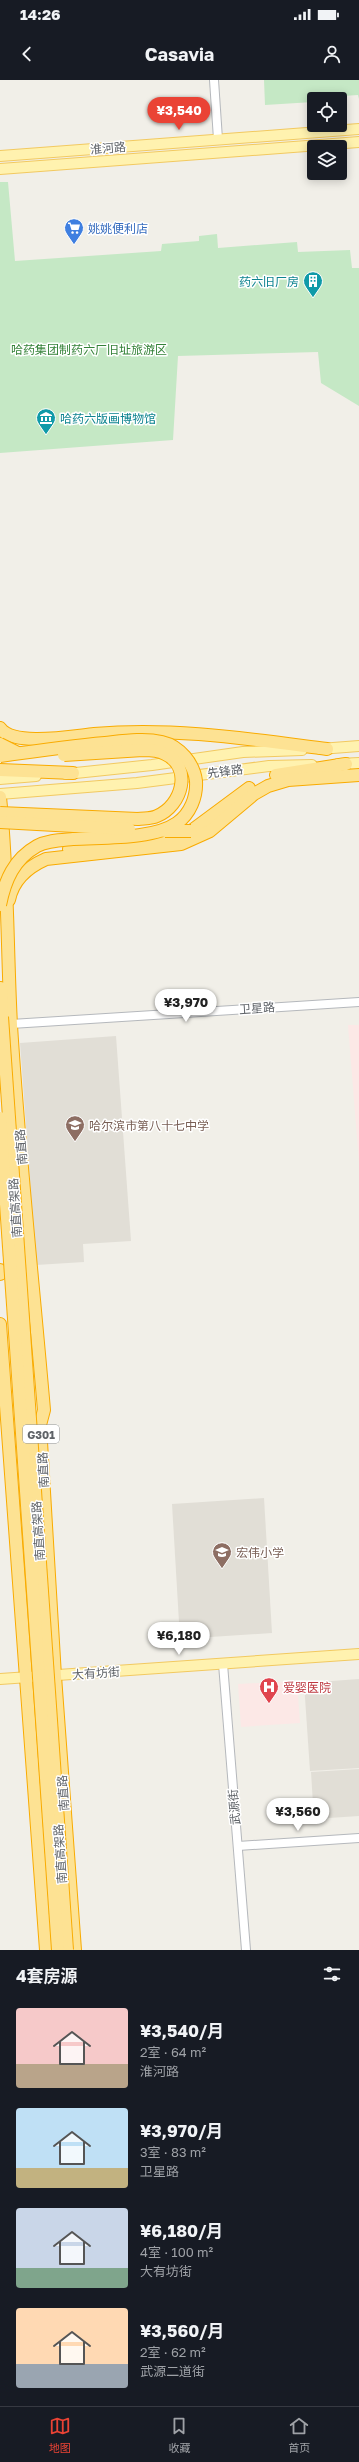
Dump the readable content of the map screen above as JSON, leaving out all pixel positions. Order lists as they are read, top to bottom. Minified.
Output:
{"streets":{"highway":["南直路","南直高架路","G301"],"main road":["淮河路","先锋路","大有坊街"],"street":["卫星路","武源街"]},"crossings":[["卫星路","南直路"],["卫星路","南直高架路"],["南直路","南直高架路"],["南直路","大有坊街"],["G301","大有坊街"],["大有坊街","武源街"]],"parks":["哈药集团制药六厂旧址旅游区"],"places":{"supermarket":["姚姚便利店"],"building":["药六旧厂房"],"museum":["哈药六版画博物馆"],"school or university":["哈尔滨市第八十七中学","宏伟小学"],"hospital":["爱婴医院"]},"page":{"status":"14:26","header":"Casavia","price":["¥3,540","¥3,970","¥6,180","¥3,560"],"heading":"4套房源","list":[{"name":"¥3,540/月","note":"2室 · 64 m² · 淮河路"},{"name":"¥3,970/月","note":"3室 · 83 m² · 卫星路"},{"name":"¥6,180/月","note":"4室 · 100 m² · 大有坊街"},{"name":"¥3,560/月","note":"2室 · 62 m² · 武源二道街"}],"tabs":["地图","收藏","首页"]}}
